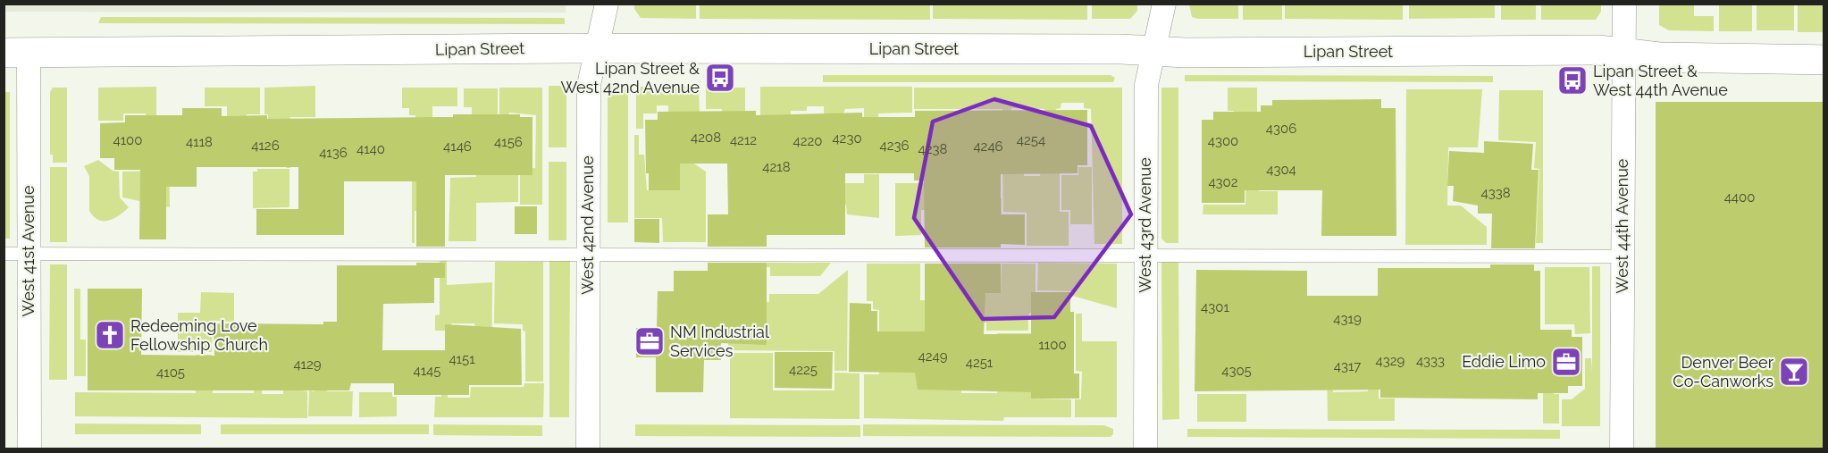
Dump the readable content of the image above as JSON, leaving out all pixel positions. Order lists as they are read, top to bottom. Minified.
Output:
{"streets":{"street":["Lipan Street","West 42nd Avenue","West 43rd Avenue","West 44th Avenue","West 41st Avenue"]},"crossings":[["Lipan Street","West 42nd Avenue"],["Lipan Street","West 43rd Avenue"],["Lipan Street","West 44th Avenue"],["Lipan Street","West 41st Avenue"]],"places":{"bus stop":["Lipan Street & West 42nd Avenue","Lipan Street & West 44th Avenue"],"church":["Redeeming Love Fellowship Church"],"office":["NM Industrial Services","Eddie Limo"],"bar":["Denver Beer Co-Canworks"]},"house_numbers":["4306","4208","4230","4100","4212","4254","4220","4300","4118","4156","4126","4236","4146","4246","4140","4238","4136","4218","4304","4302","4338","4400","4301","4319","1100","4249","4151","4329","4333","4251","4129","4317","4225","4145","4305","4105"]}
